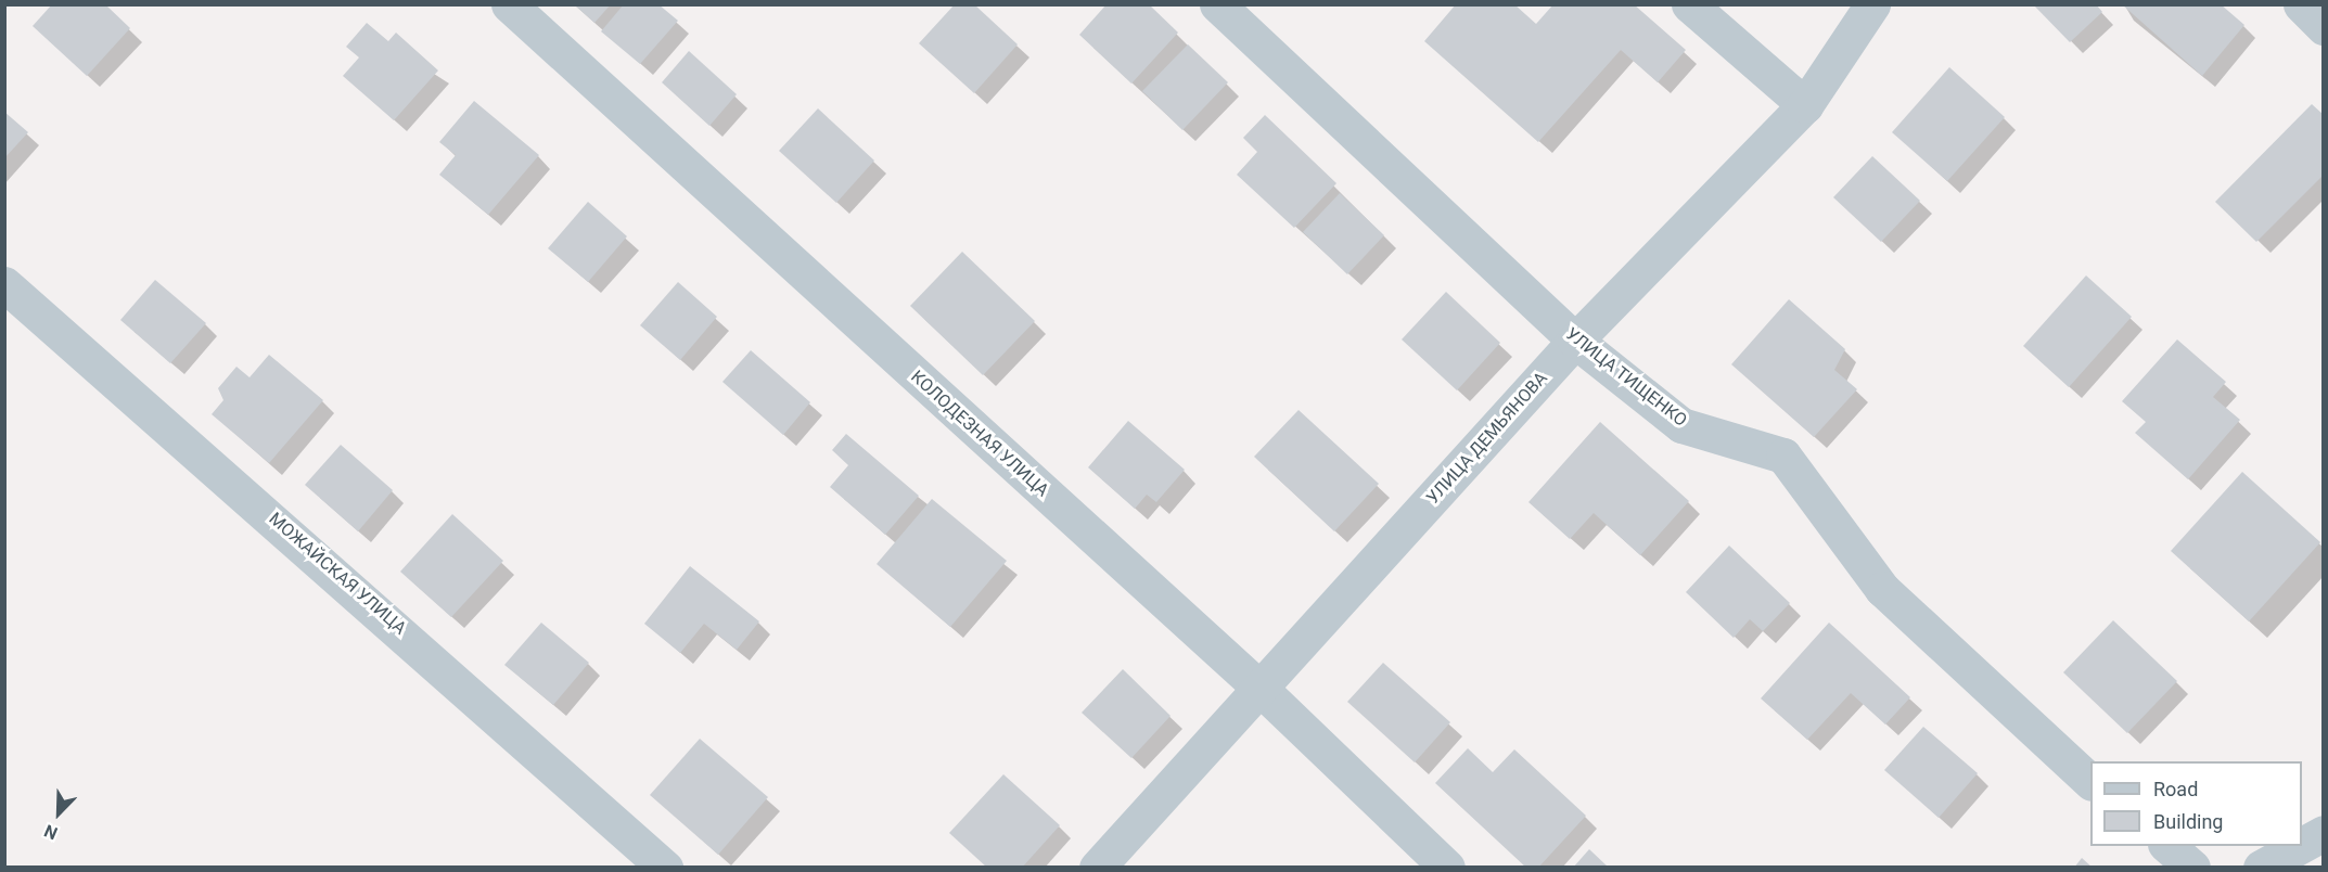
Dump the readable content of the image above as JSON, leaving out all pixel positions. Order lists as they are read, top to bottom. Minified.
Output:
{"streets":{"street":["УЛИЦА ТИЩЕНКО","КОЛОДЕЗНАЯ УЛИЦА","УЛИЦА ДЕМЬЯНОВА","МОЖАЙСКАЯ УЛИЦА"]},"crossings":[["УЛИЦА ТИЩЕНКО","УЛИЦА ДЕМЬЯНОВА"],["КОЛОДЕЗНАЯ УЛИЦА","УЛИЦА ДЕМЬЯНОВА"]],"legend":["Road","Building"],"north":"bottom left"}
